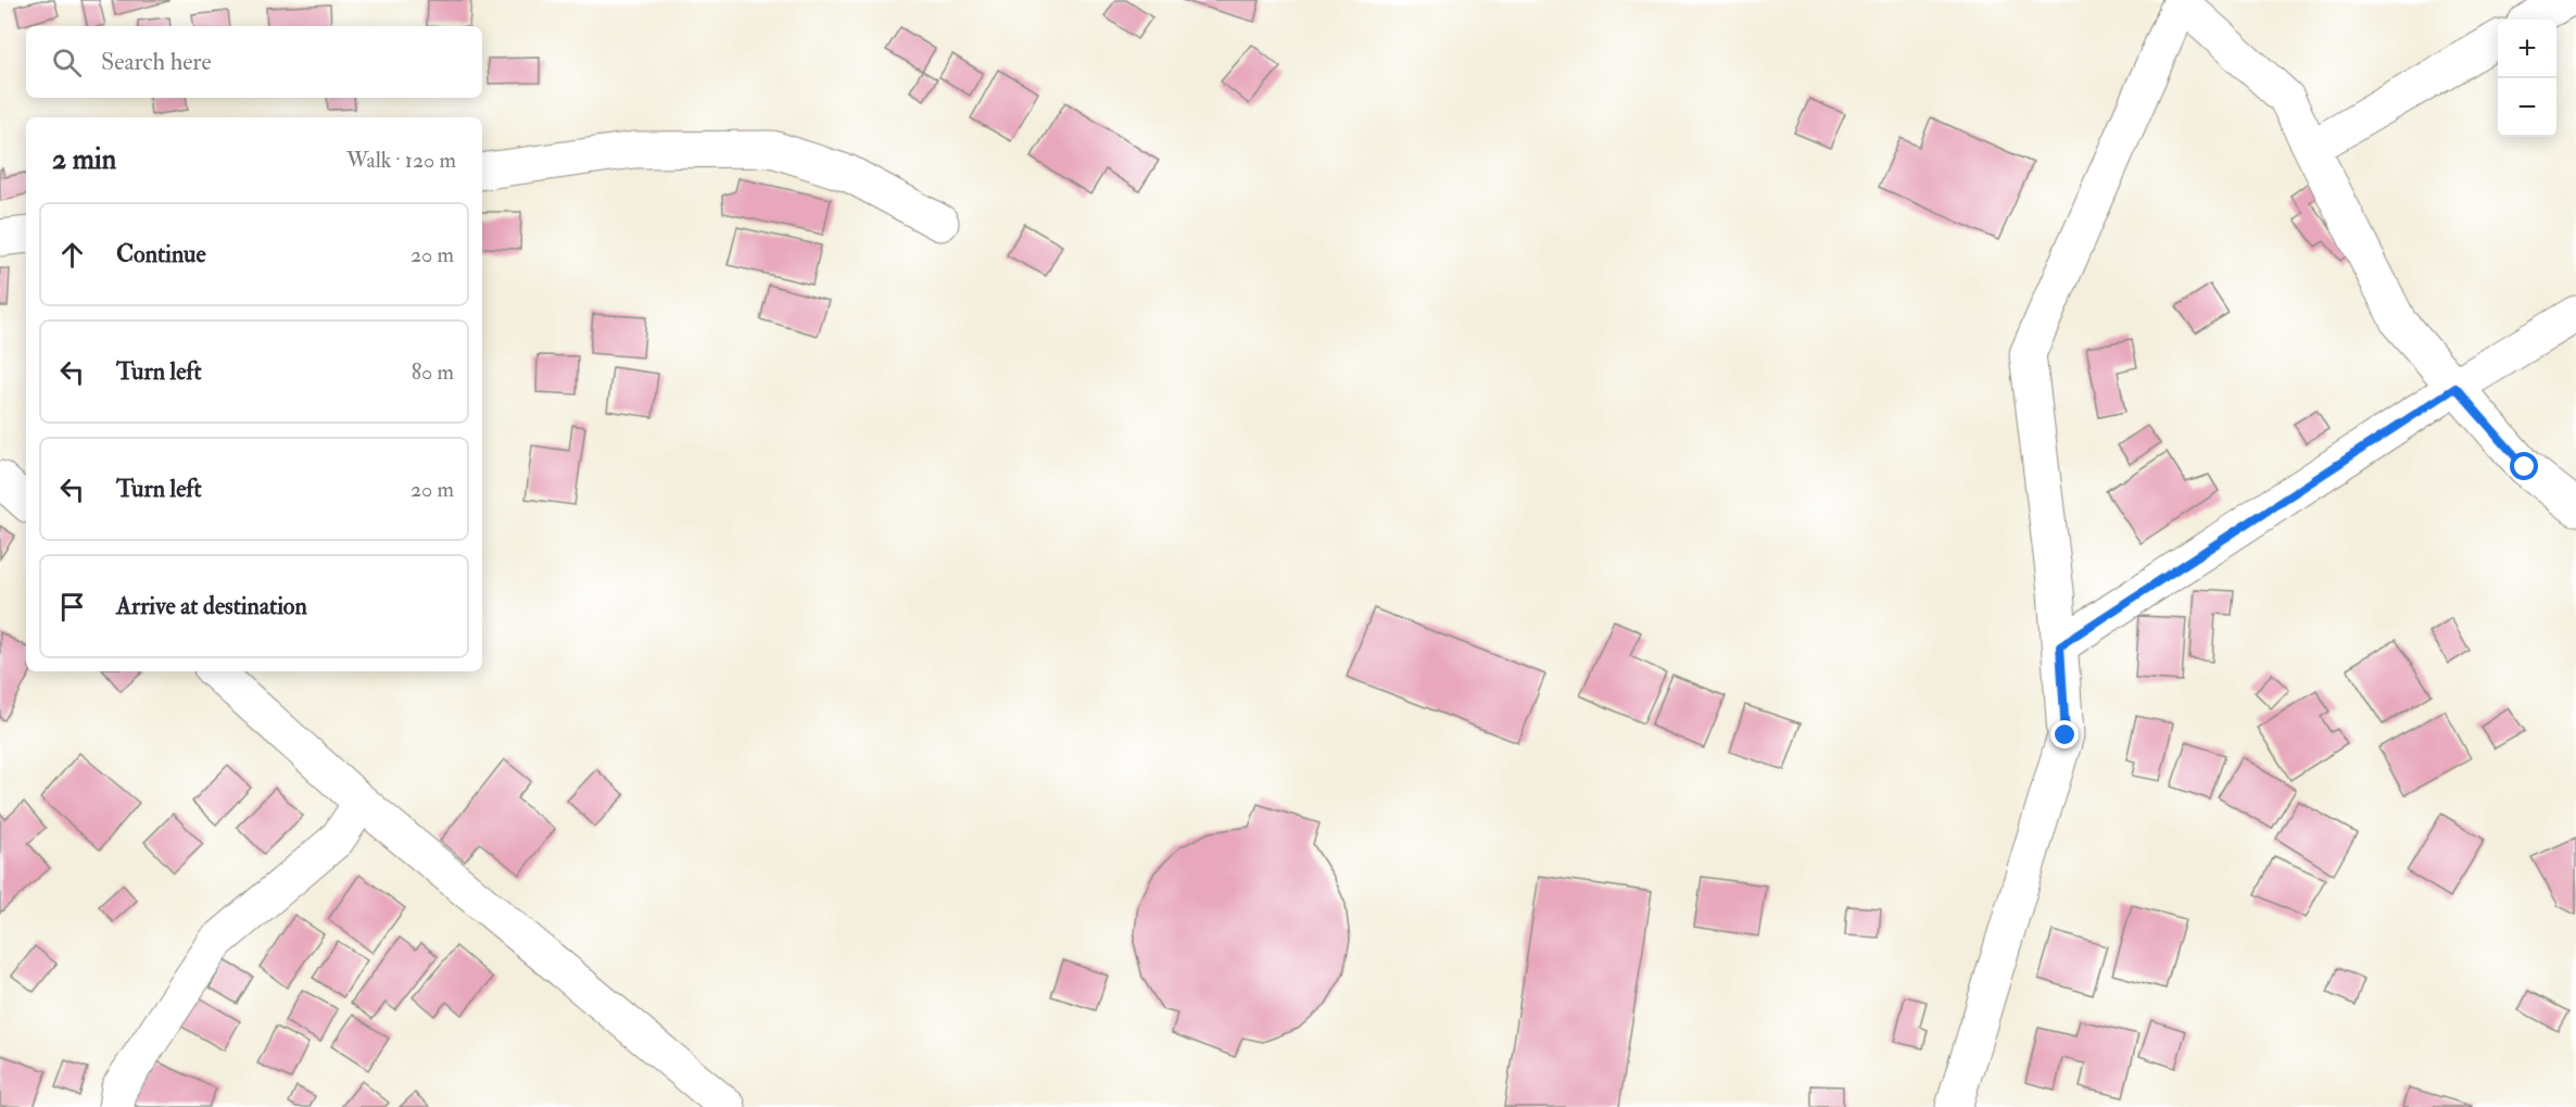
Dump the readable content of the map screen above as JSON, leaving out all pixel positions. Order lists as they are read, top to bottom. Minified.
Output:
{"page":{"map_buttons":["+","−"],"search":"Search here","heading":["2 min","Walk · 120 m"],"list":[["Continue","20 m"],["Turn left","80 m"],["Turn left","20 m"],"Arrive at destination"]}}
